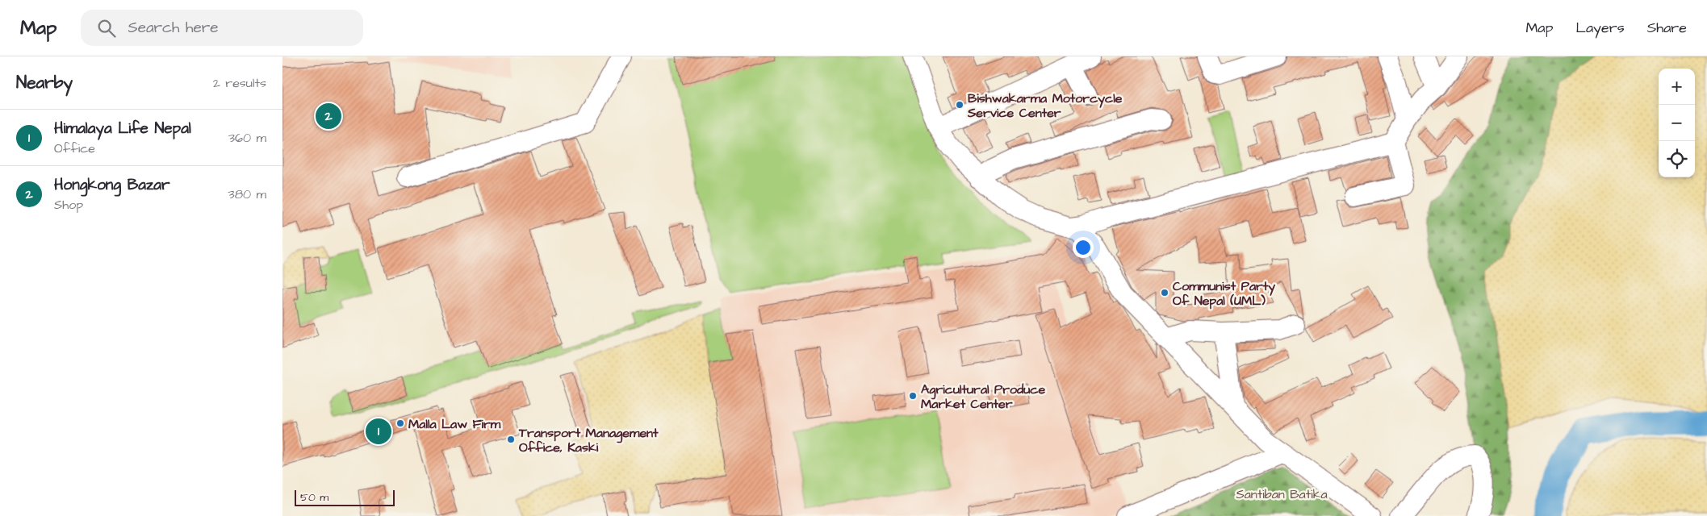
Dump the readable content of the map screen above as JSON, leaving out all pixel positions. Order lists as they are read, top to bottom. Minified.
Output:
{"parks":["Santiban Batika"],"places":["Bishwakarma Motorcycle Service Center","Communist Party Of Nepal (UML)","Agricultural Produce Market Center","Malla Law Firm","Transport Management Office, Kaski"],"scale_bar":"50 m","page":{"header":"Map","search":"Search here","nav":["Map","Layers","Share"],"heading":["Nearby","2 results"],"map_buttons":["+","−"],"pins":["2","1"],"list":[{"mark":"1","name":"Himalaya Life Nepal","note":"Office","value":"360 m"},{"mark":"2","name":"Hongkong Bazar","note":"Shop","value":"380 m"}],"scale":"50 m"}}
